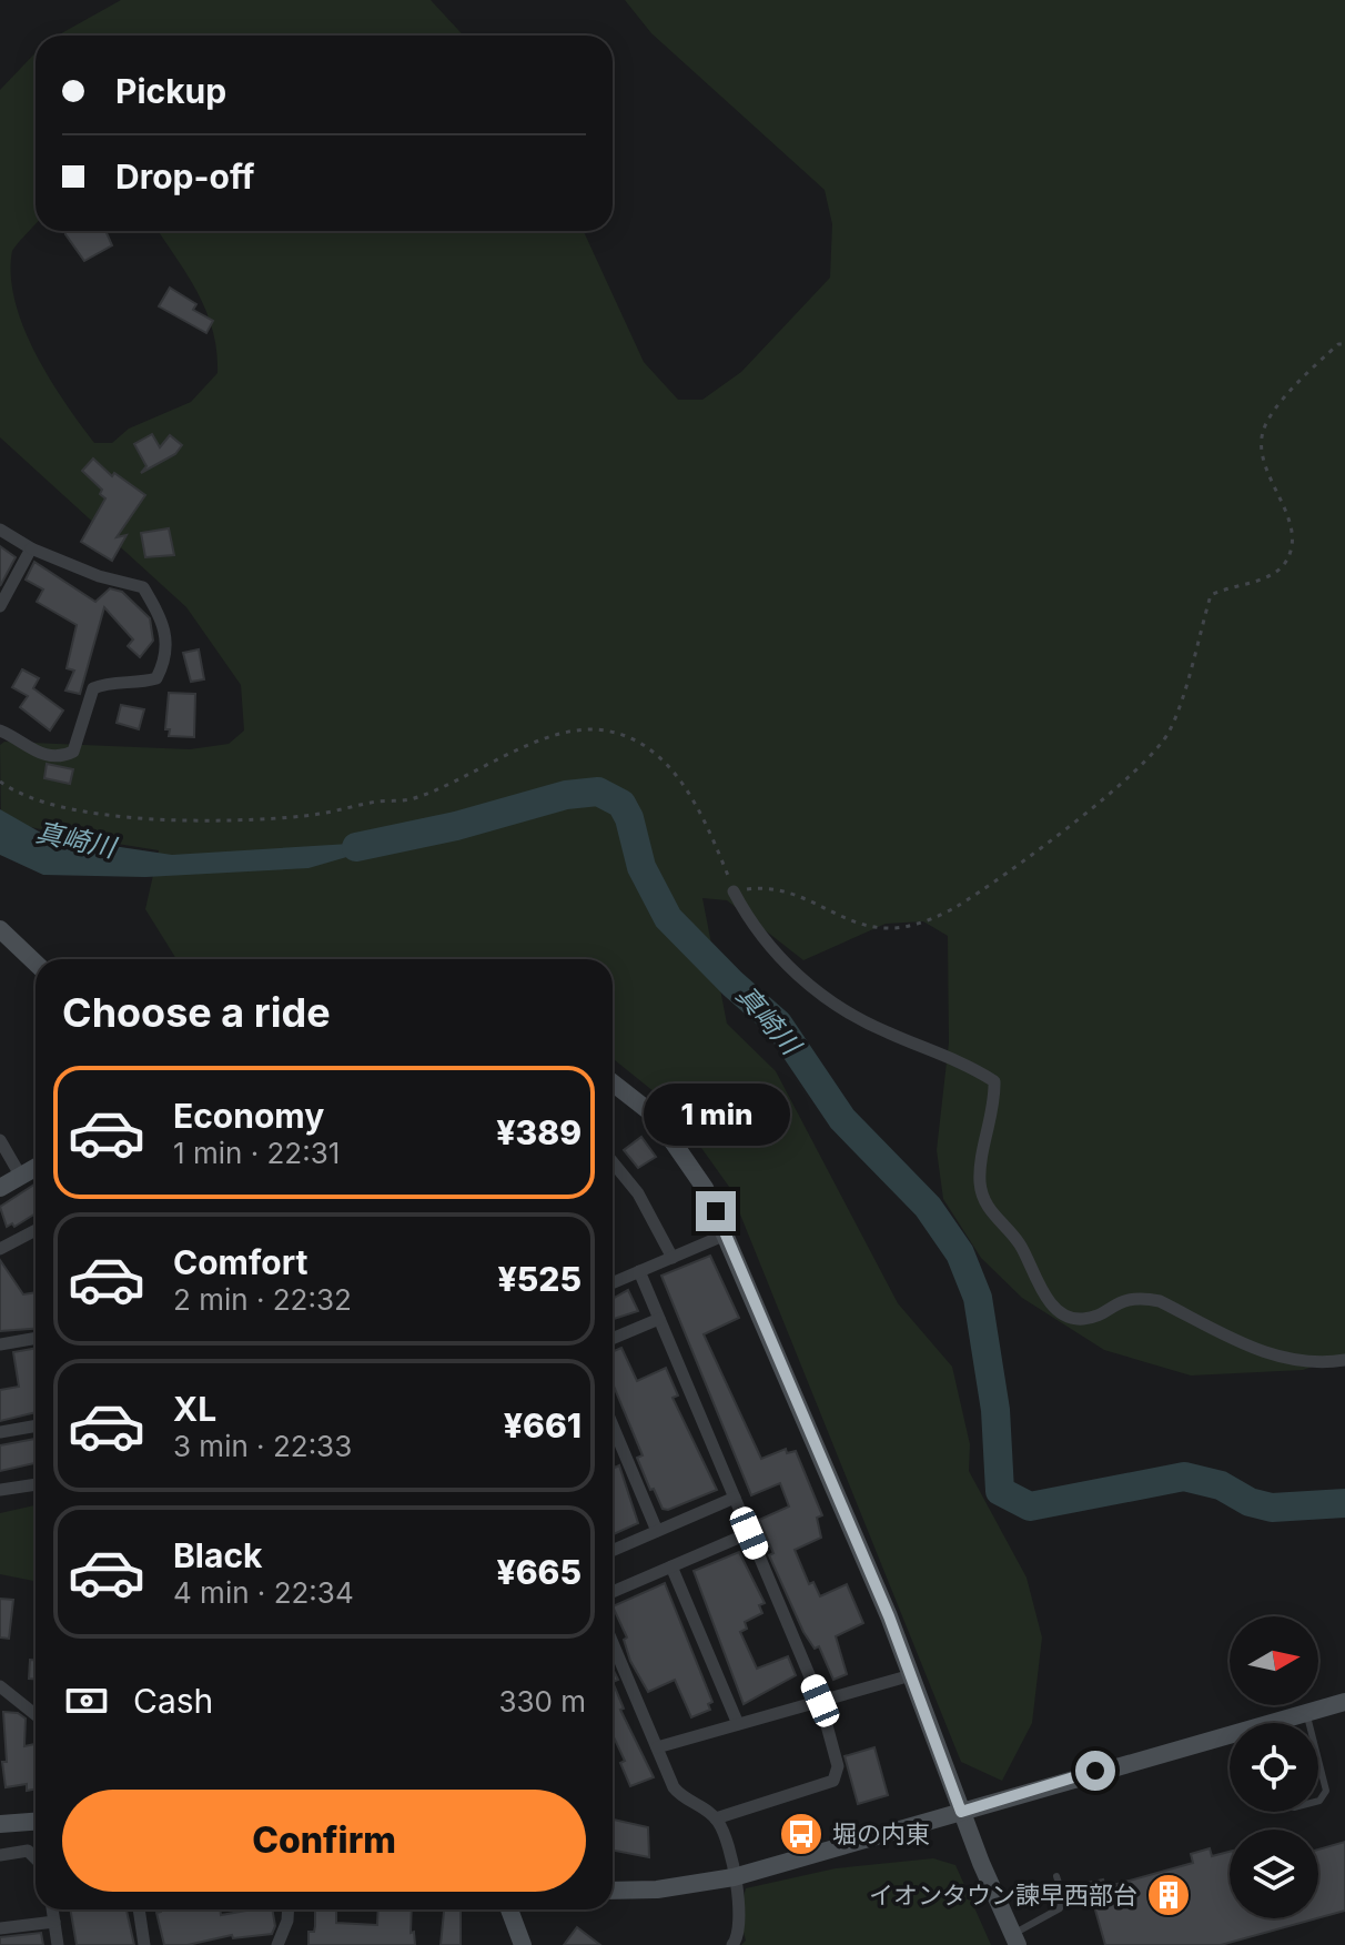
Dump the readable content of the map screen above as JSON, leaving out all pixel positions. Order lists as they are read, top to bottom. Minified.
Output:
{"water":["真崎川"],"places":{"bus stop":["堀の内東"],"building":["イオンタウン諫早西部台"]},"north":"right","page":{"banner":["Pickup","Drop-off"],"heading":"Choose a ride","list":[{"name":"Economy","note":"1 min · 22:31","value":"¥389"},{"name":"Comfort","note":"2 min · 22:32","value":"¥525"},{"name":"XL","note":"3 min · 22:33","value":"¥661"},{"name":"Black","note":"4 min · 22:34","value":"¥665"}],"bubble":"1 min","pay":["Cash","330 m"],"buttons":"Confirm"}}
